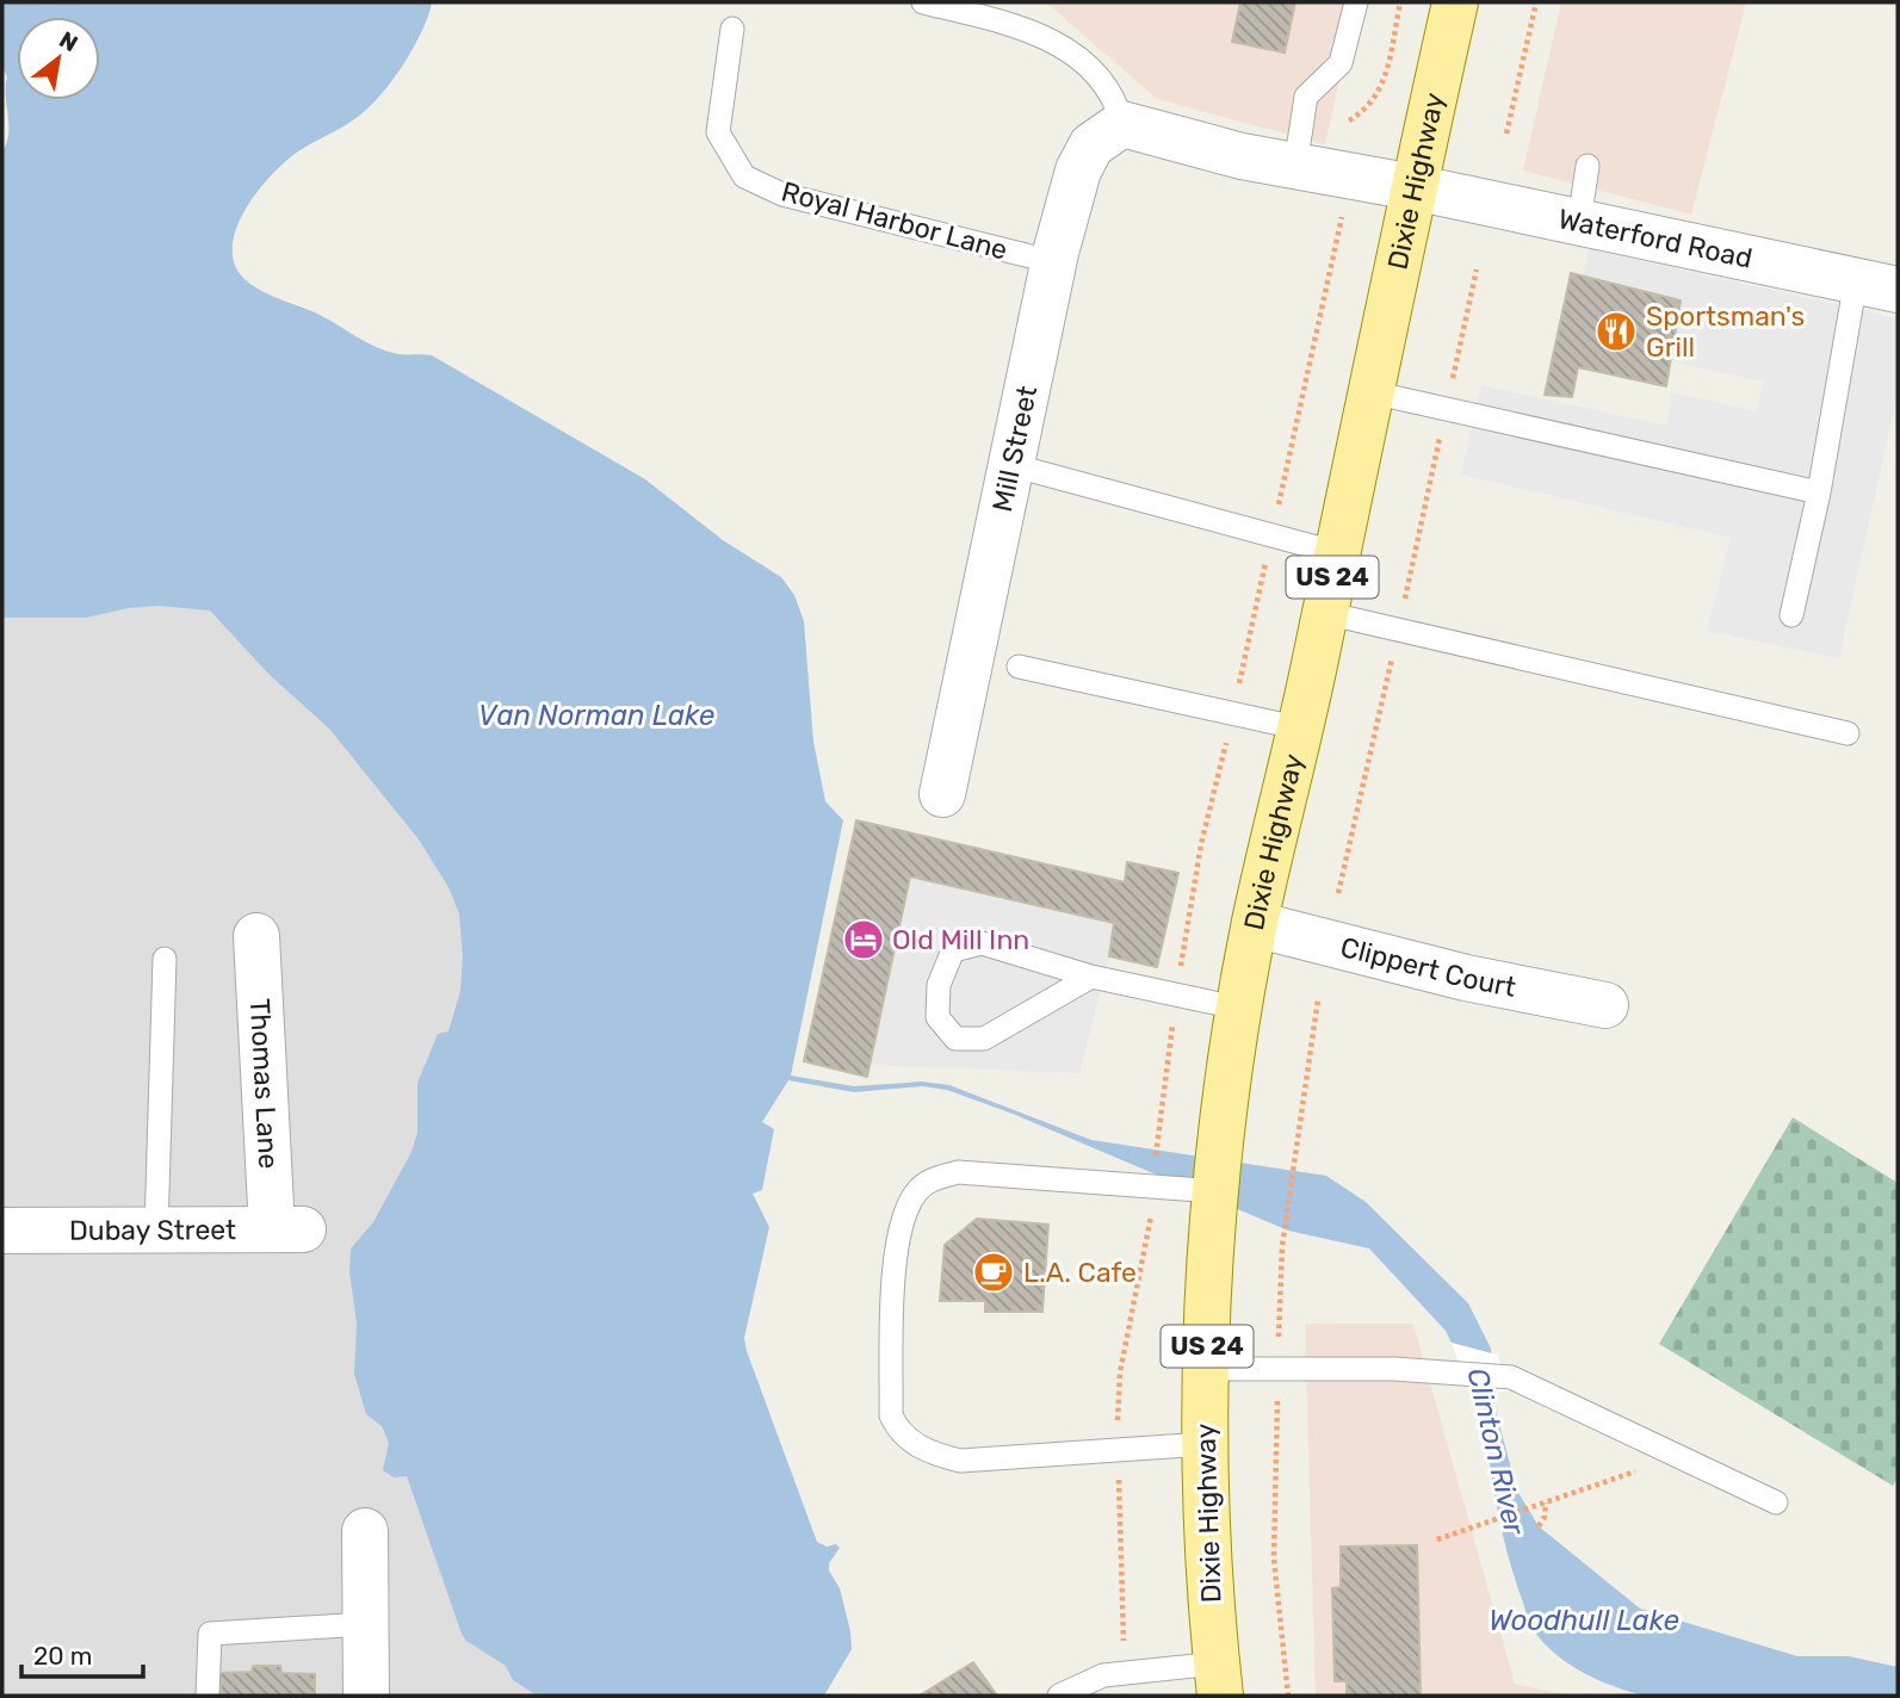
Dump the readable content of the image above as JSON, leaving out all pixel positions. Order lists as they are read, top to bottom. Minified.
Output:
{"streets":{"main road":["Dixie Highway","US 24"],"street":["Waterford Road","Mill Street","Clippert Court","Thomas Lane","Dubay Street"],"lane":["Royal Harbor Lane"]},"crossings":[["Dixie Highway","Waterford Road"],["Dixie Highway","Clippert Court"],["Royal Harbor Lane","Mill Street"],["Waterford Road","Mill Street"],["Thomas Lane","Dubay Street"]],"water":["Van Norman Lake","Clinton River","Woodhull Lake"],"places":{"restaurant":["Sportsman's Grill"],"hotel":["Old Mill Inn"],"cafe":["L.A. Cafe"]},"scale_bar":"20 m","north":"top right"}
